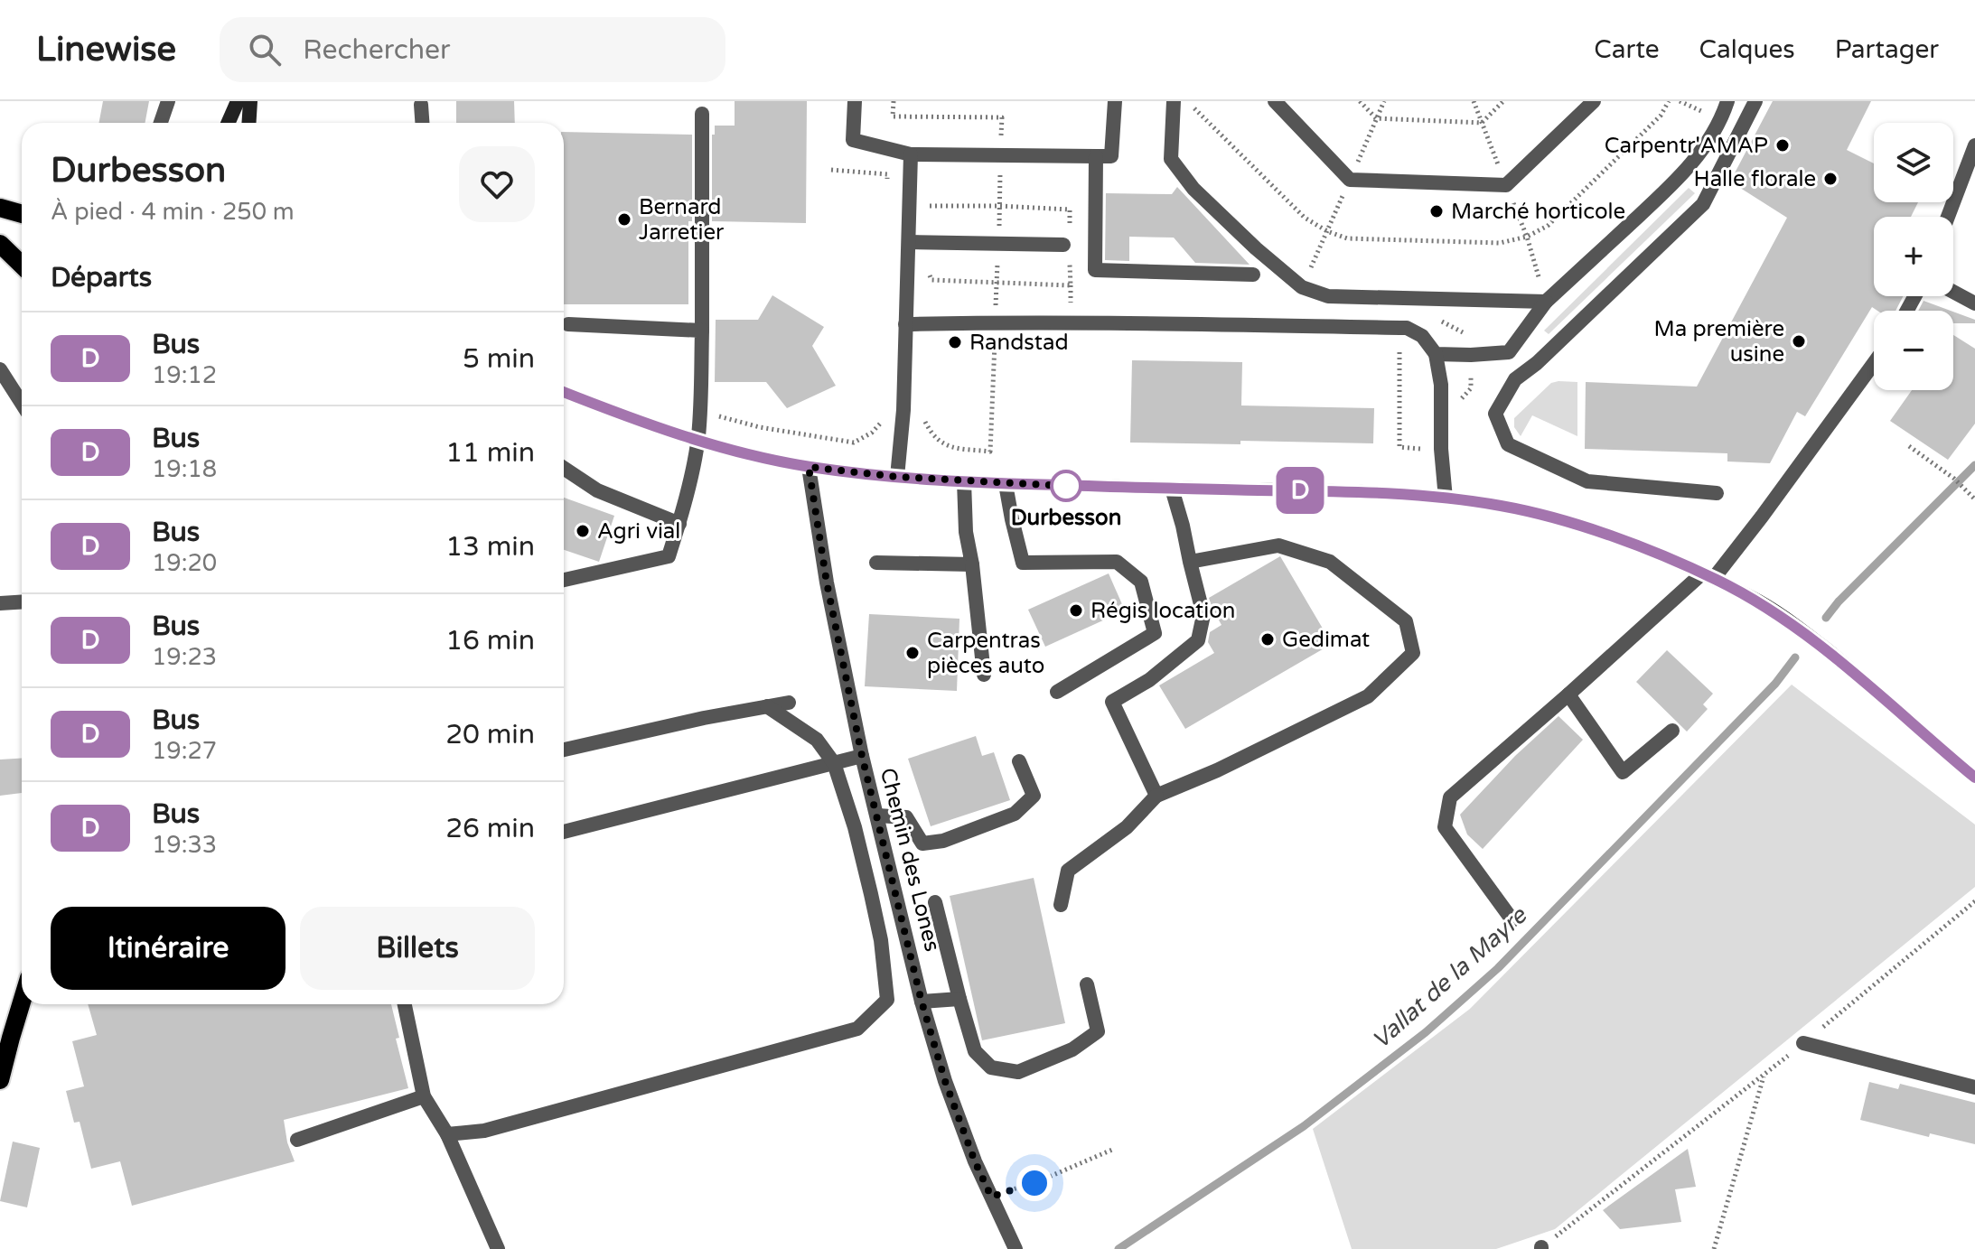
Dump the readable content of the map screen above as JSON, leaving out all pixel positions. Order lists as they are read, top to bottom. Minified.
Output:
{"streets":{"street":["Chemin des Lones"]},"water":["Vallat de la Mayre"],"places":["Carpentr'AMAP","Halle florale","Marché horticole","Bernard Jarretier","Ma première usine","Randstad","Durbesson","Agri vial","Régis location","Gedimat","Carpentras pièces auto"],"lines":["bus line D"],"page":{"header":"Linewise","search":"Rechercher","nav":["Carte","Calques","Partager"],"on_map":"D","map_buttons":["+","−"],"heading":[["Durbesson","À pied · 4 min · 250 m"],"Départs"],"list":[{"mark":"D","name":"Bus","note":"19:12","value":"5 min"},{"mark":"D","name":"Bus","note":"19:18","value":"11 min"},{"mark":"D","name":"Bus","note":"19:20","value":"13 min"},{"mark":"D","name":"Bus","note":"19:23","value":"16 min"},{"mark":"D","name":"Bus","note":"19:27","value":"20 min"},{"mark":"D","name":"Bus","note":"19:33","value":"26 min"}],"buttons":["Itinéraire","Billets"]}}
